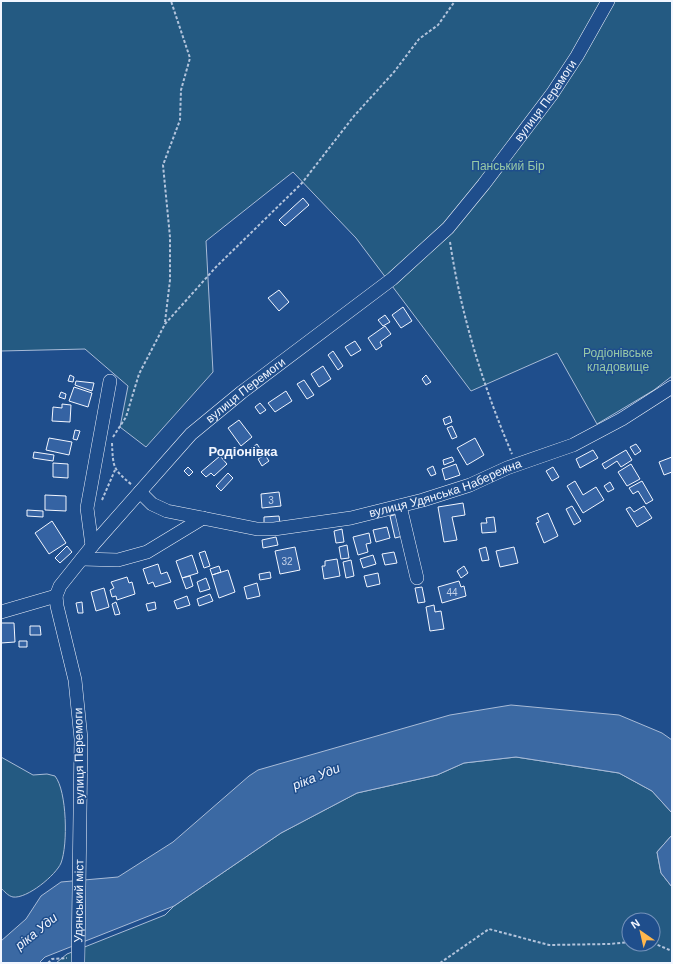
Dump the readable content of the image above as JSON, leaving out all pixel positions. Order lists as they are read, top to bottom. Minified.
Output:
{"streets":{"street":["вулиця Перемоги","вулиця Удянська Набережна","Удянський міст"]},"crossings":[["вулиця Перемоги","вулиця Удянська Набережна"],["вулиця Перемоги","Удянський міст"]],"districts":["Родіонівка"],"water":["ріка Уди"],"parks":["Панський Бір","Родіонівське кладовище"],"house_numbers":["3","32","44"],"north":"top left"}
